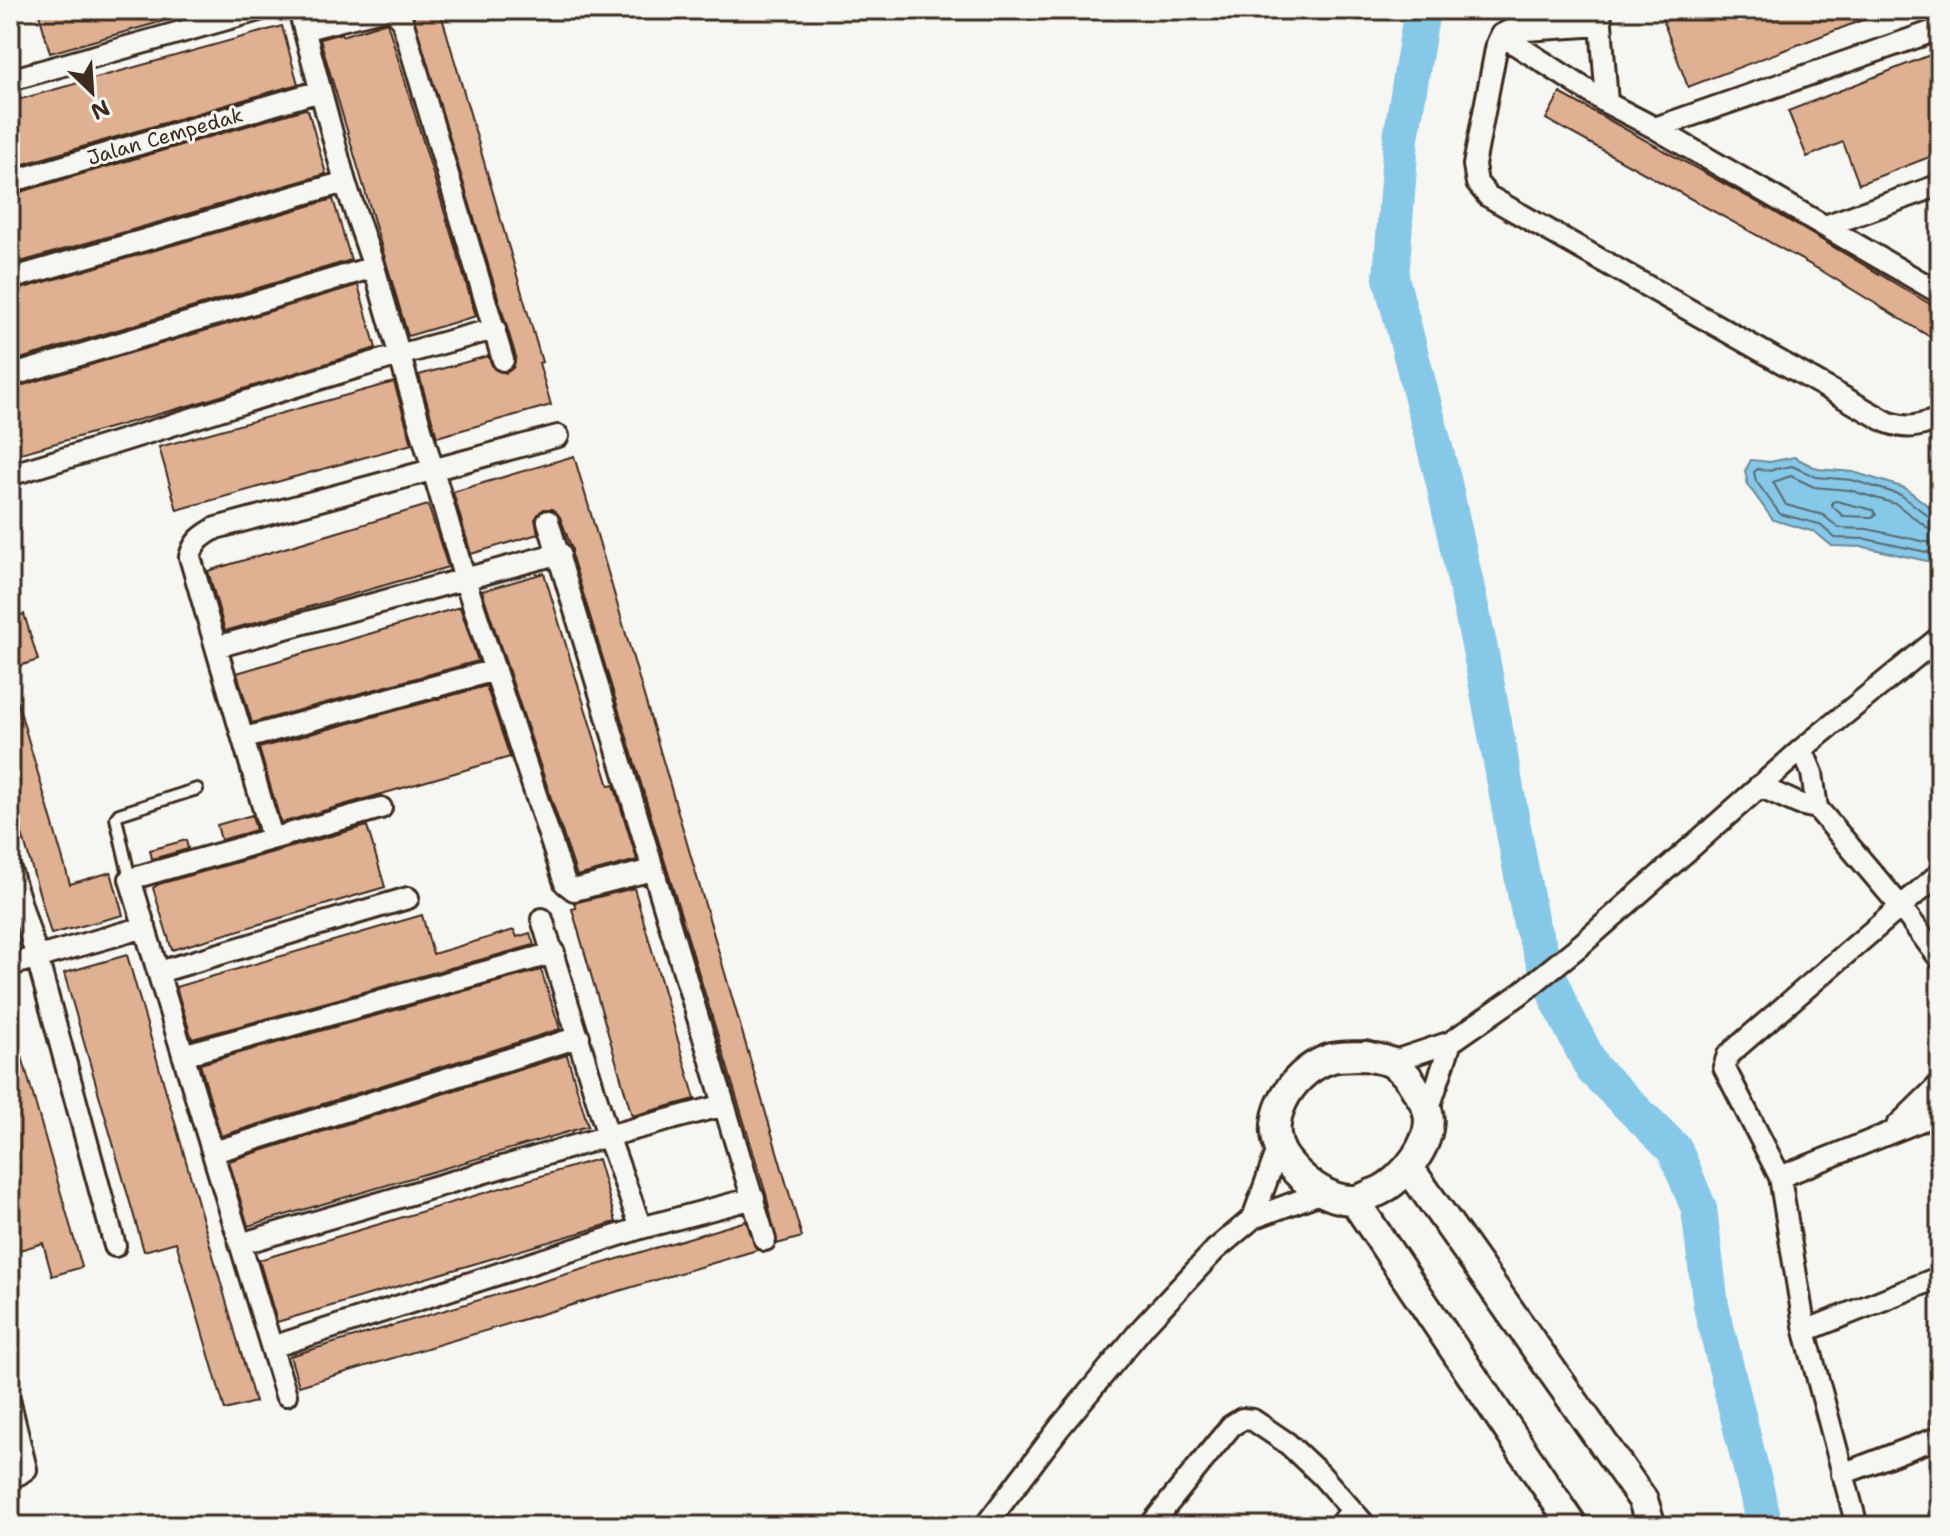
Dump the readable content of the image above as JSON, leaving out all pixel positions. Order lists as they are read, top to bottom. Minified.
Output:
{"streets":{"street":["Jalan Cempedak"]},"north":"bottom right"}
